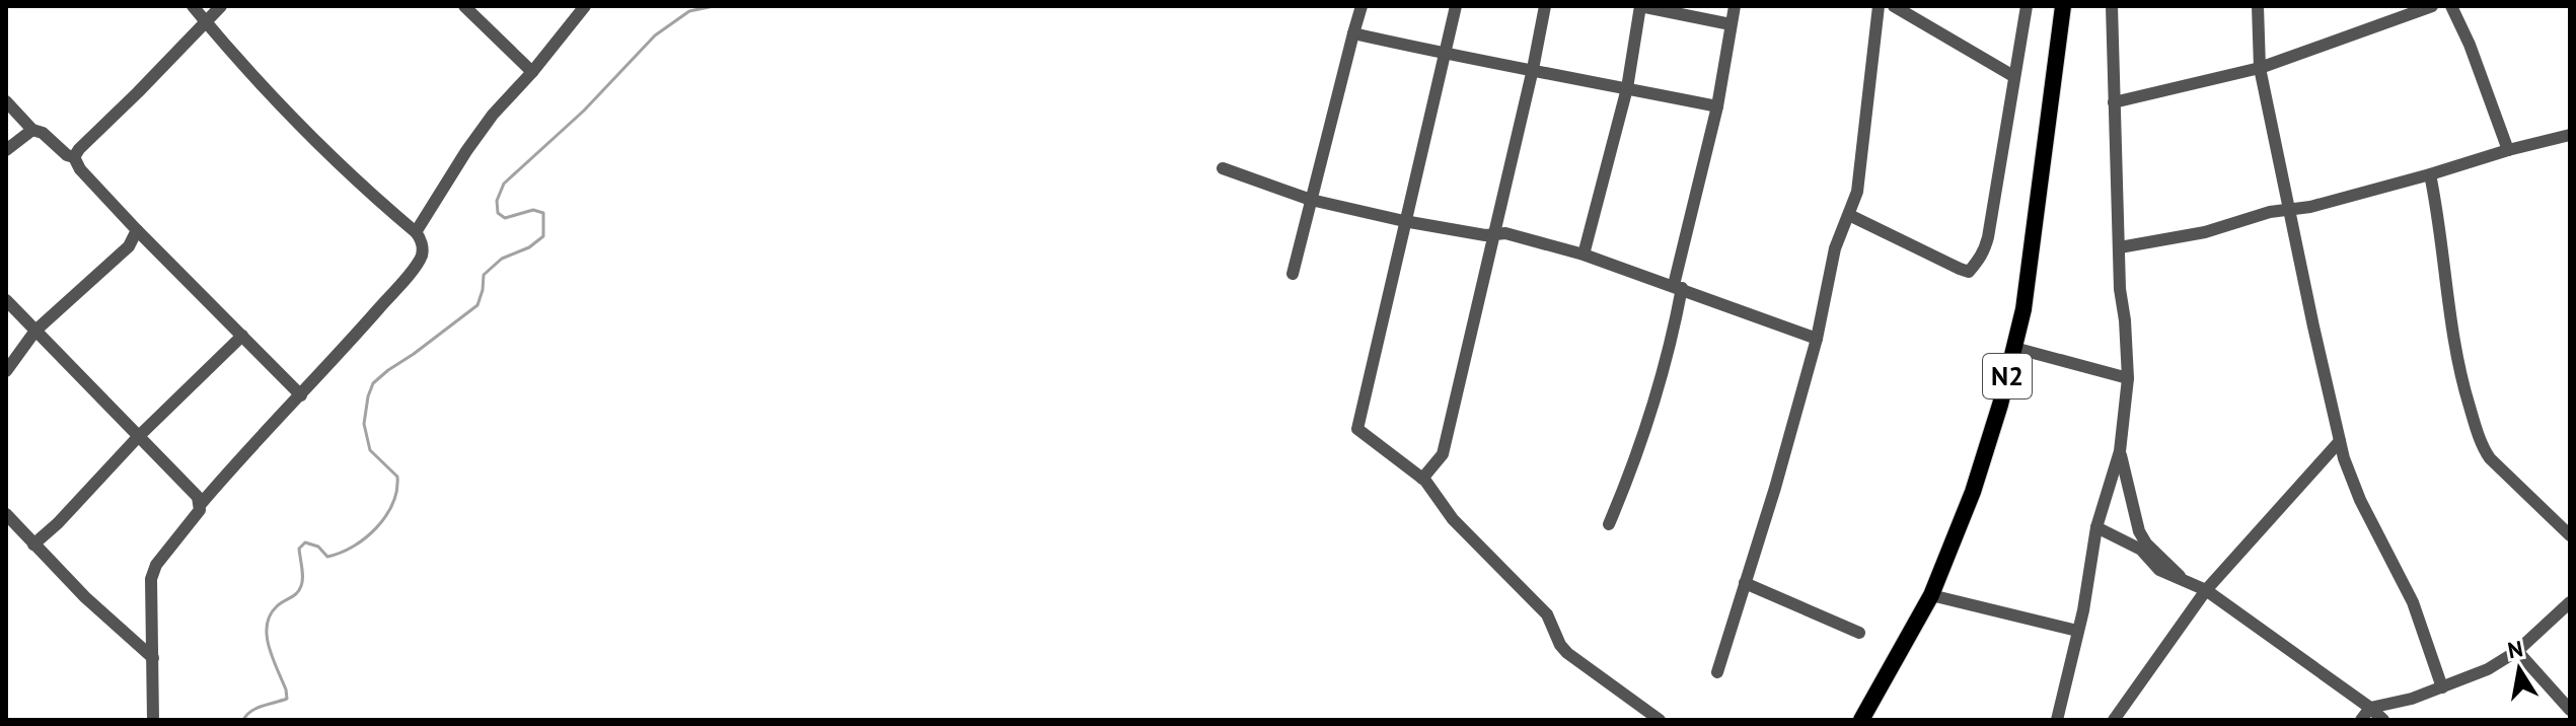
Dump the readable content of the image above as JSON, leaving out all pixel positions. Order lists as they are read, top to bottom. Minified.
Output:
{"streets":{"highway":["N2"]},"north":"top"}
